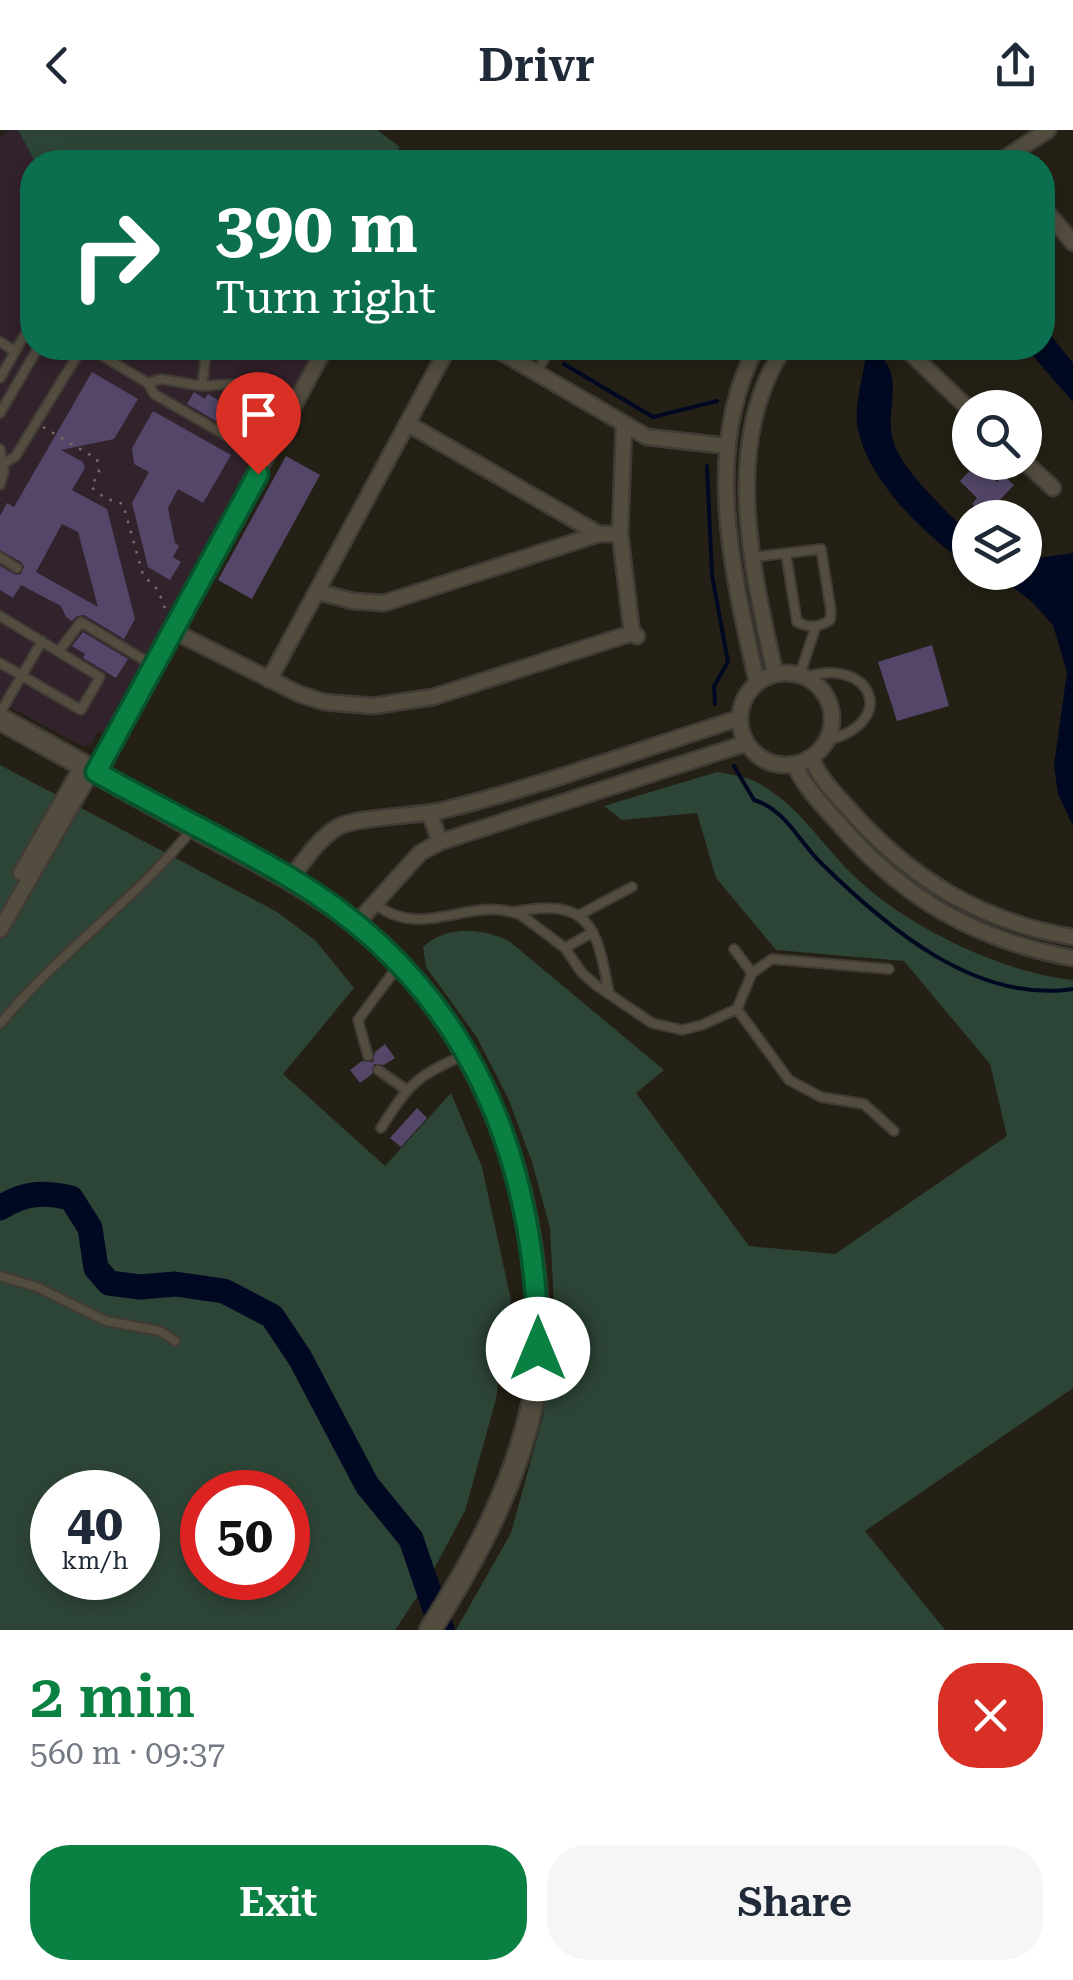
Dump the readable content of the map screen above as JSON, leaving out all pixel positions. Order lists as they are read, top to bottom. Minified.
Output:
{"page":{"header":"Drivr","turn":["390 m","Turn right"],"speed":"40 km/h","limit":"50","heading":["2 min","560 m · 09:37"],"buttons":["Exit","Share"]}}
